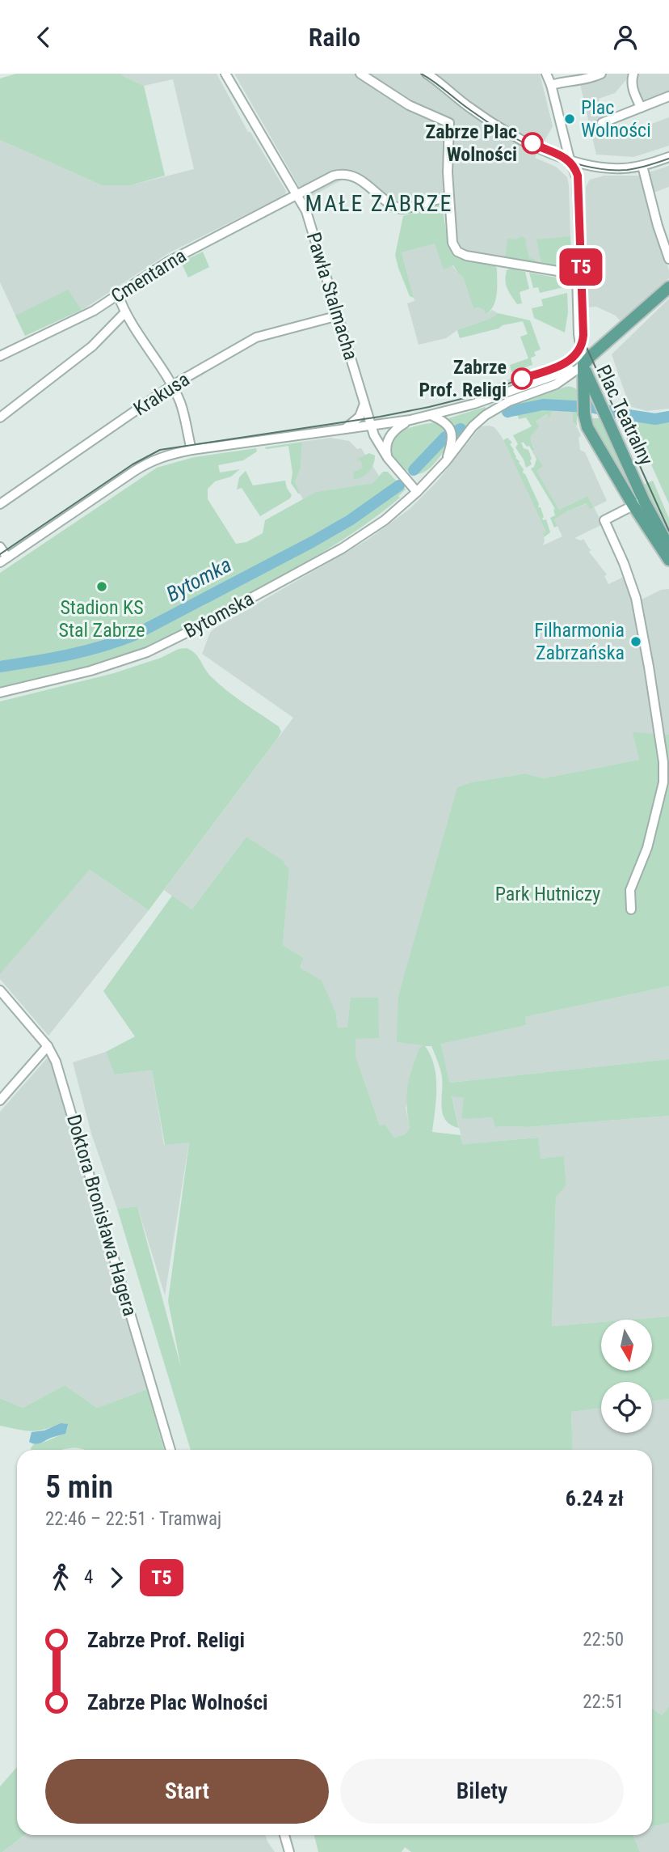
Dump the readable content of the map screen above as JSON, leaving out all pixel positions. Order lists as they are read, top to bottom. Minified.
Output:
{"streets":{"main road":["Plac Teatralny"],"street":["Cmentarna","Pawła Stalmacha","Krakusa","Bytomska","Doktora Bronisława Hagera"]},"crossings":[["Cmentarna","Pawła Stalmacha"],["Pawła Stalmacha","Krakusa"],["Plac Teatralny","Bytomska"]],"districts":["MAŁE ZABRZE"],"water":["Bytomka"],"parks":["Park Hutniczy"],"places":["Plac Wolności","Zabrze Plac Wolności","Zabrze Prof. Religi","Stadion KS Stal Zabrze","Filharmonia Zabrzańska"],"lines":["tram line T5"],"north":"bottom","page":{"header":"Railo","on_map":"T5","heading":["5 min","22:46 – 22:51 · Tramwaj","6.24 zł"],"legs":["4","T5"],"list":[{"name":"Zabrze Prof. Religi","value":"22:50"},{"name":"Zabrze Plac Wolności","value":"22:51"}],"buttons":["Start","Bilety"]}}
